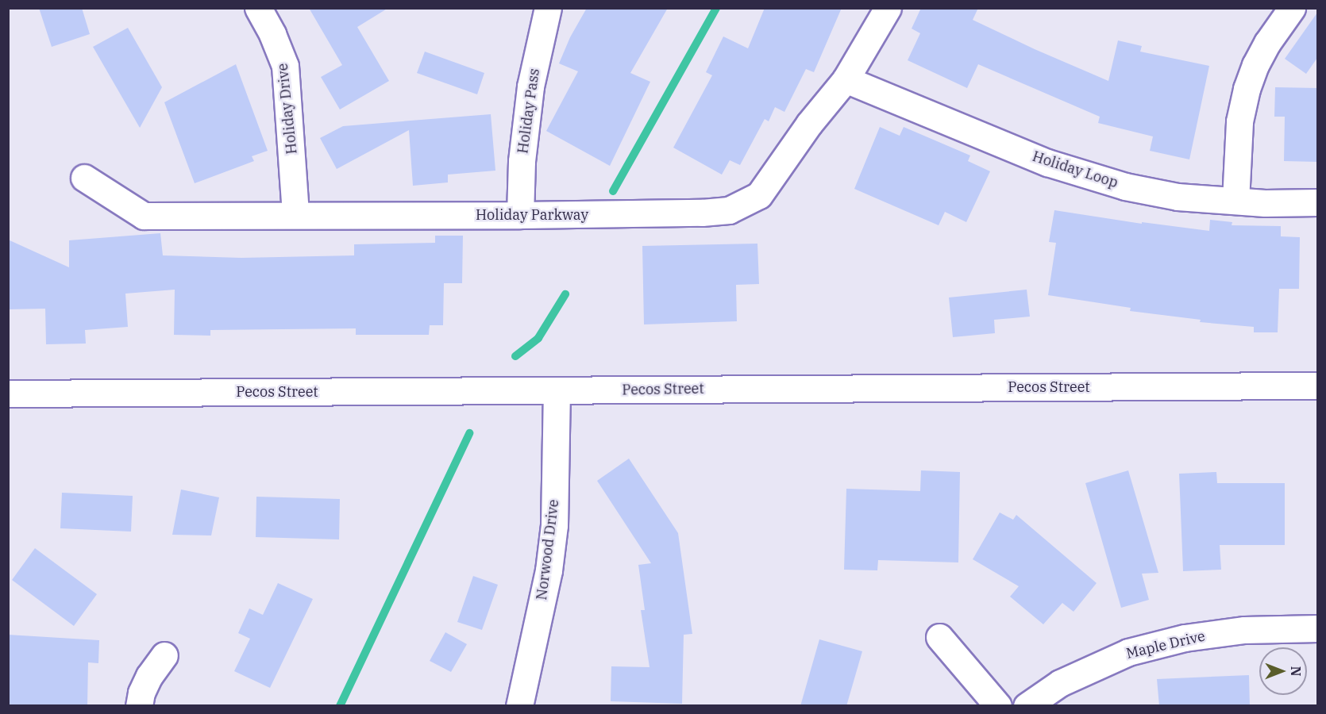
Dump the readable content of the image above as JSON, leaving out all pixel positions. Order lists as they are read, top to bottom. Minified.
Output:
{"streets":{"street":["Holiday Drive","Holiday Pass","Holiday Loop","Holiday Parkway","Pecos Street","Norwood Drive","Maple Drive"]},"crossings":[["Holiday Drive","Holiday Parkway"],["Holiday Pass","Holiday Parkway"],["Holiday Loop","Holiday Parkway"],["Pecos Street","Norwood Drive"]],"north":"right"}
